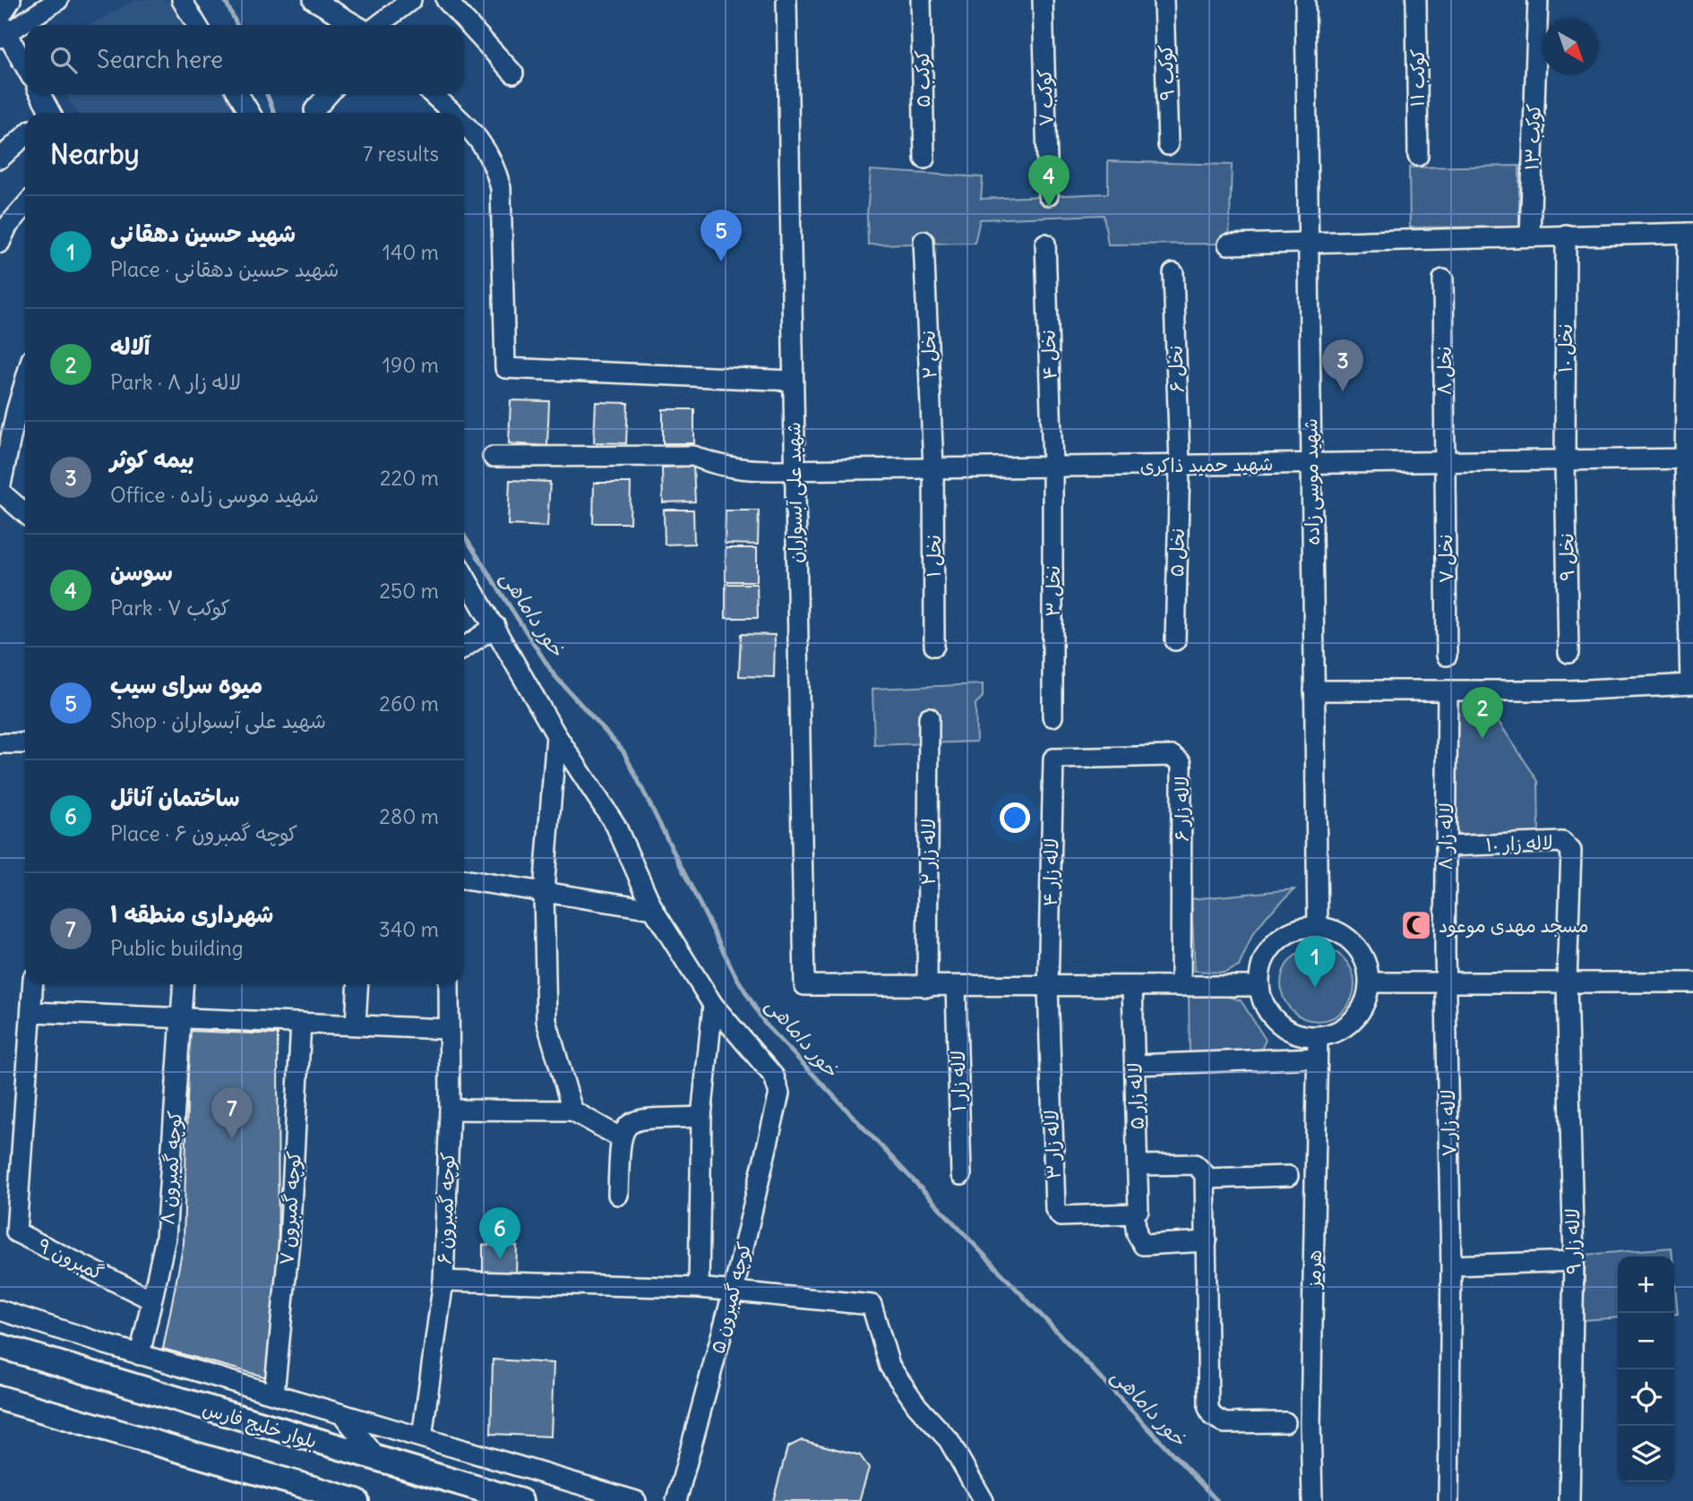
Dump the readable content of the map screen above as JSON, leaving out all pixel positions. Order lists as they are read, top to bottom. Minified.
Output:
{"streets":{"main road":["بلوار خلیج فارس"],"street":["کوکب ۹","کوکب ۱۱","کوکب ۵","کوکب ۷","کوکب ۱۳","نخل ۱۰","نخل ۲","نخل ۴","نخل ۶","نخل ۸","شهید حمید ذاکری","شهید موسی زاده","شهید علی آبسواران","نخل ۵","نخل ۱","نخل ۹","نخل ۷","نخل ۳","لاله زار ۶","لاله زار ۸","لاله زار ۱۰","لاله زار ۲","لاله زار ۴","لاله زار ۱","لاله زار ۵","لاله زار ۷","لاله زار ۳","کوچه گمبرون ۸","کوچه گمبرون ۷","کوچه گمبرون ۶","لاله زار ۹","گمبرون ۹","هرمز","کوچه گمبرون ۵"]},"crossings":[["نخل ۱۰","شهید حمید ذاکری"],["نخل ۱۰","نخل ۹"],["نخل ۲","شهید حمید ذاکری"],["نخل ۲","نخل ۱"],["نخل ۴","شهید حمید ذاکری"],["نخل ۴","نخل ۳"],["نخل ۶","شهید حمید ذاکری"],["نخل ۶","نخل ۵"],["نخل ۸","شهید حمید ذاکری"],["نخل ۸","نخل ۷"],["شهید حمید ذاکری","شهید موسی زاده"],["شهید حمید ذاکری","شهید علی آبسواران"],["شهید حمید ذاکری","نخل ۵"],["شهید حمید ذاکری","نخل ۱"],["شهید حمید ذاکری","نخل ۹"],["شهید حمید ذاکری","نخل ۷"],["شهید حمید ذاکری","نخل ۳"],["شهید موسی زاده","هرمز"],["شهید علی آبسواران","لاله زار ۲"],["لاله زار ۶","لاله زار ۴"],["لاله زار ۸","لاله زار ۱۰"],["لاله زار ۸","لاله زار ۷"],["لاله زار ۱۰","لاله زار ۹"],["لاله زار ۴","لاله زار ۳"],["لاله زار ۵","لاله زار ۳"],["کوچه گمبرون ۸","گمبرون ۹"]],"water":["خور داماهی"],"places":{"mosque":["مسجد مهدی موعود"]},"north":"bottom right","page":{"search":"Search here","heading":["Nearby","7 results"],"pins":["4","5","3","2","1","7","6"],"list":[{"mark":"1","name":"شهید حسین دهقانی","note":"Place · شهید حسین دهقانی","value":"140 m"},{"mark":"2","name":"آلاله","note":"Park · لاله زار ۸","value":"190 m"},{"mark":"3","name":"بیمه کوثر","note":"Office · شهید موسی زاده","value":"220 m"},{"mark":"4","name":"سوسن","note":"Park · کوکب ۷","value":"250 m"},{"mark":"5","name":"میوه سرای سیب","note":"Shop · شهید علی آبسواران","value":"260 m"},{"mark":"6","name":"ساختمان آنائل","note":"Place · کوچه گمبرون ۶","value":"280 m"},{"mark":"7","name":"شهرداری منطقه ۱","note":"Public building","value":"340 m"}],"map_buttons":["+","−"]}}
